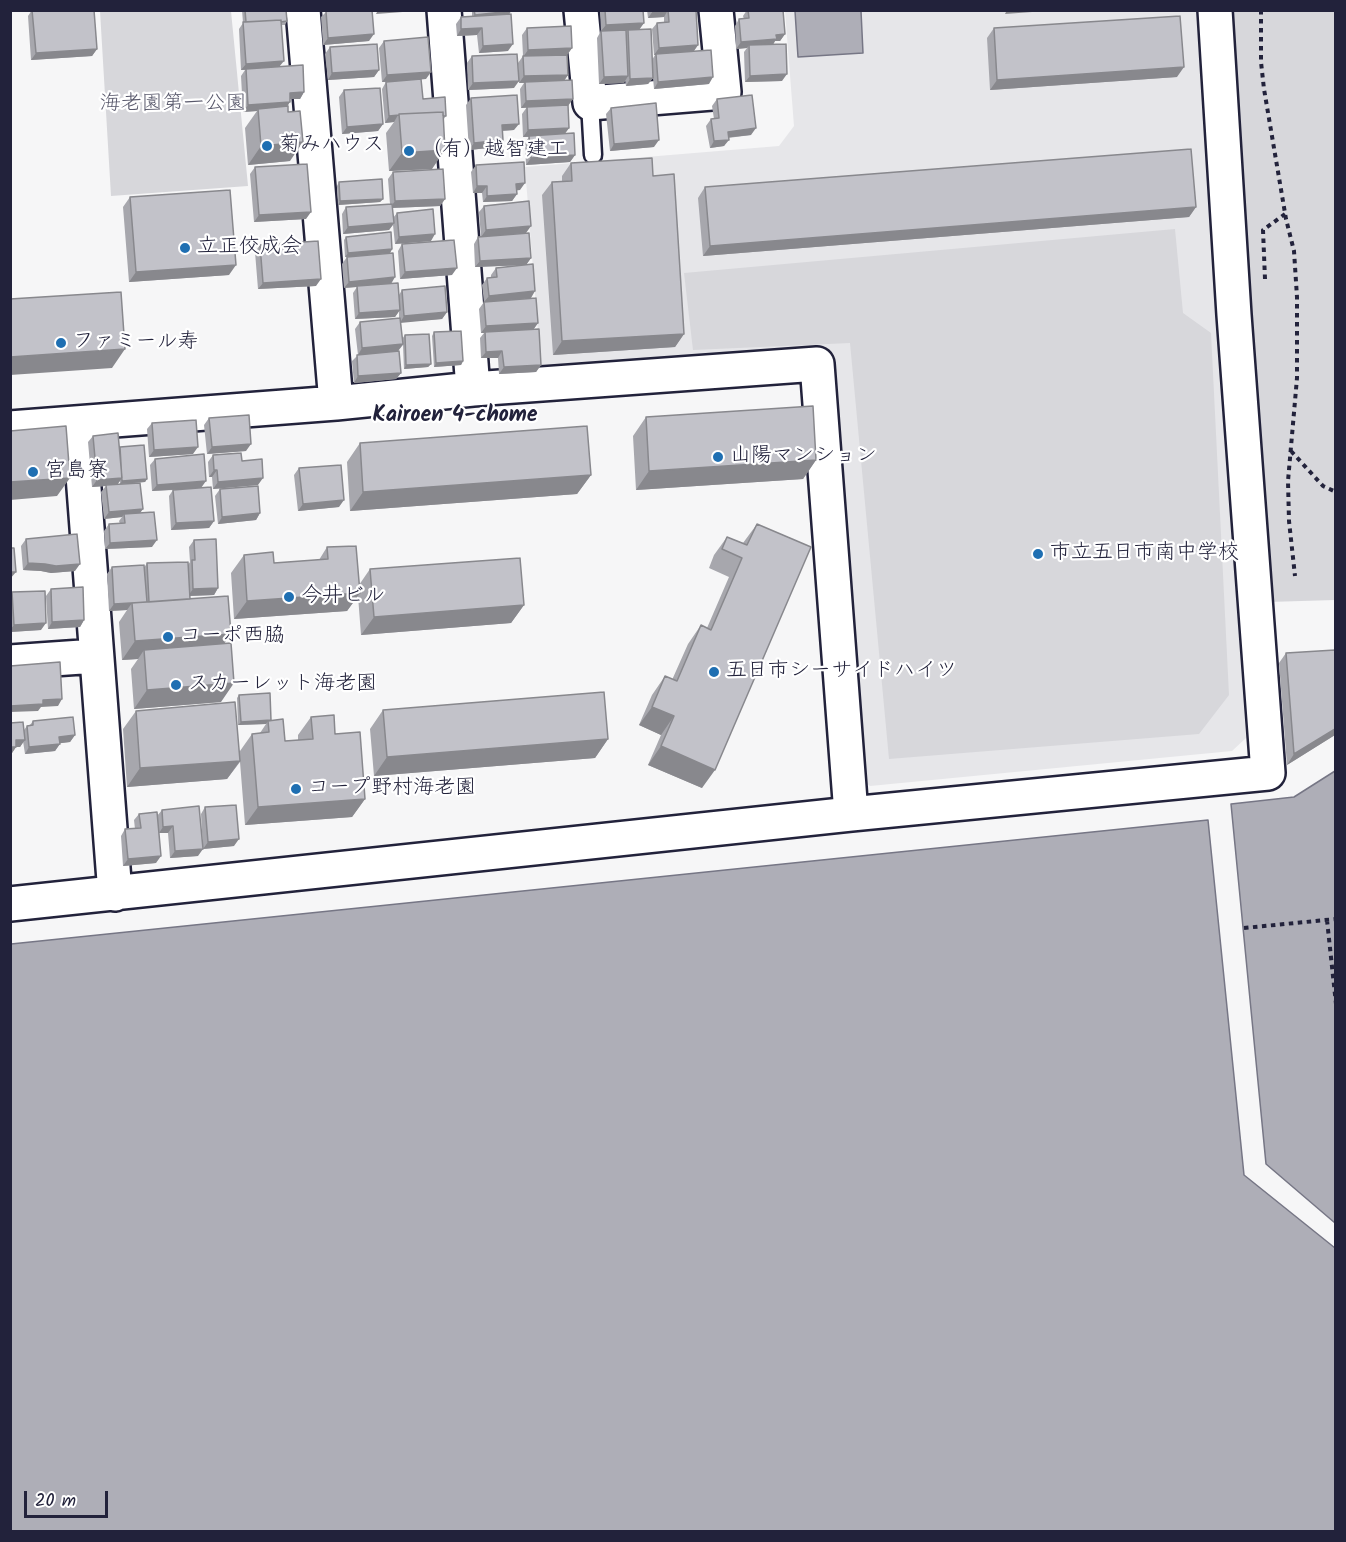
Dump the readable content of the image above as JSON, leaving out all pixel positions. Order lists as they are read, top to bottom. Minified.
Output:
{"districts":["Kairoen 4-chome"],"parks":["海老園第一公園"],"places":["菊みハウス","（有）越智建工","立正佼成会","ファミール寿","山陽マンション","宮島寮","市立五日市南中学校","今井ビル","コーポ西脇","五日市シーサイドハイツ","スカーレット海老園","コープ野村海老園"],"scale_bar":"20 m"}
